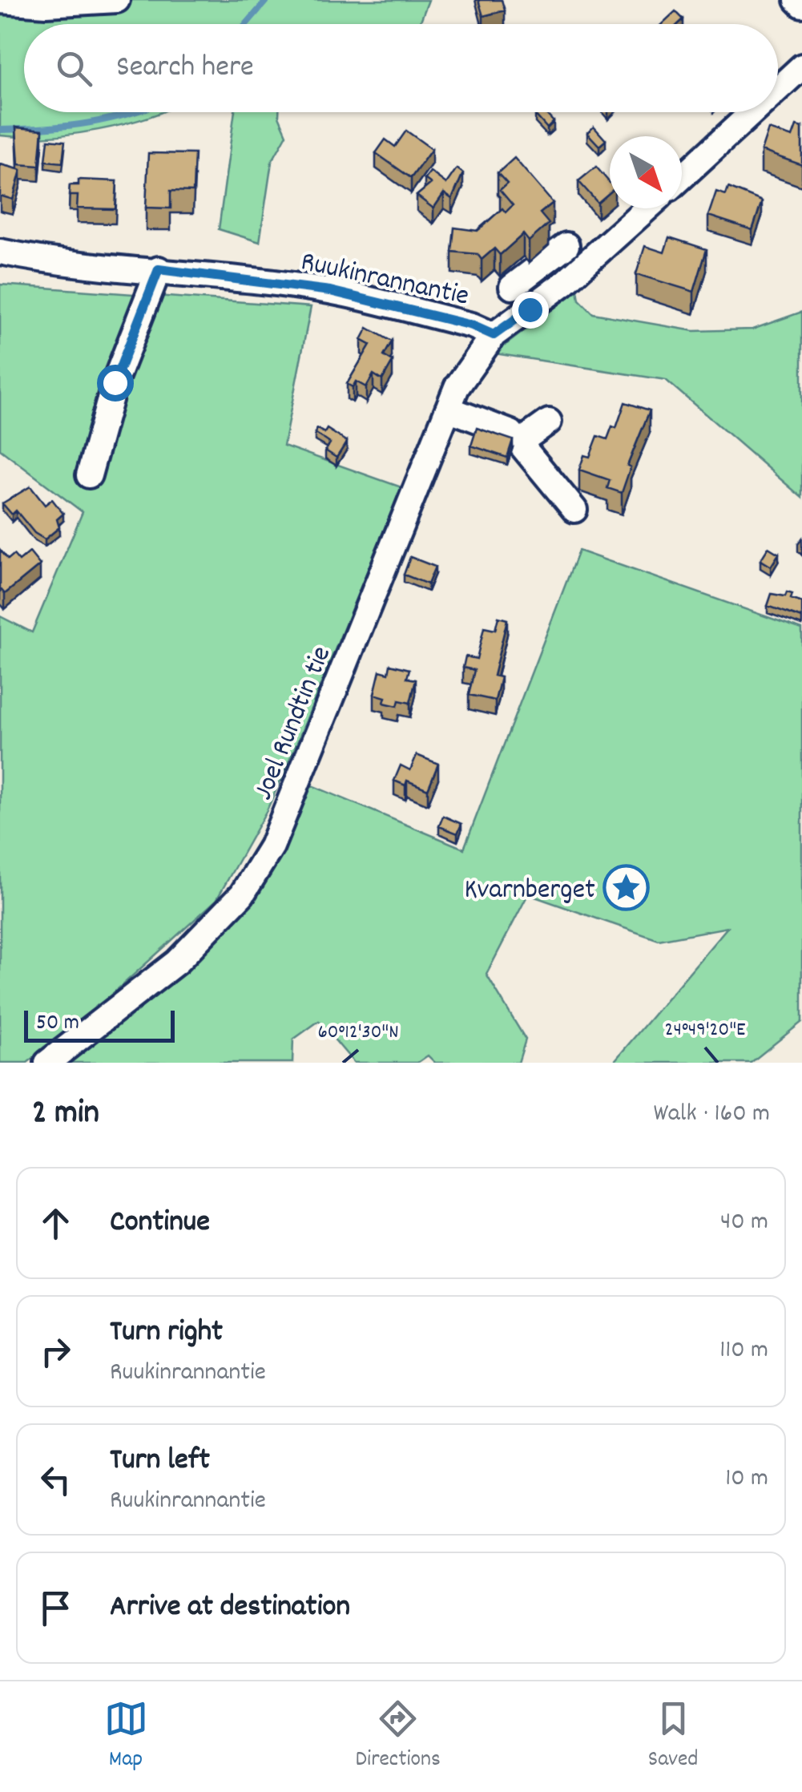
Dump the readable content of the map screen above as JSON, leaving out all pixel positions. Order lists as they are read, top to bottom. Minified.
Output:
{"streets":{"street":["Ruukinrannantie","Joel Rundtin tie"]},"crossings":[["Ruukinrannantie","Joel Rundtin tie"]],"places":{"place":["Kvarnberget"]},"scale_bar":"50 m","north":"bottom right","page":{"search":"Search here","scale":"50 m","heading":["2 min","Walk · 160 m"],"list":[["Continue","40 m"],["Turn right","Ruukinrannantie","110 m"],["Turn left","Ruukinrannantie","10 m"],"Arrive at destination"],"nav":["Map","Directions","Saved"]},"coordinates":["24°49'20\"E","60°12'30\"N"]}
